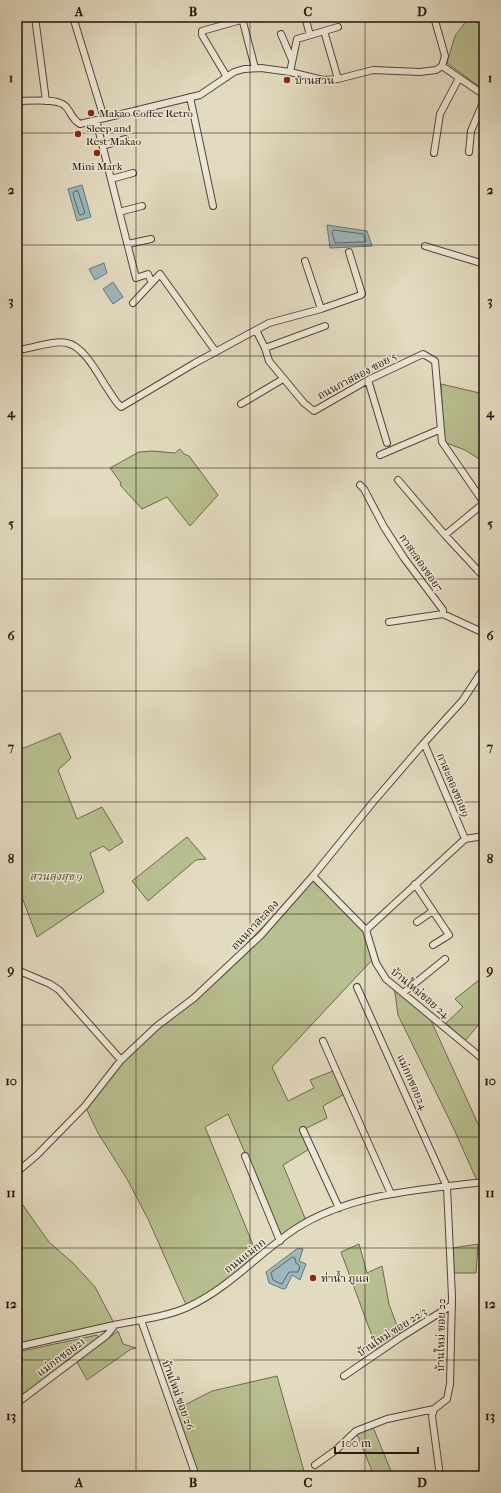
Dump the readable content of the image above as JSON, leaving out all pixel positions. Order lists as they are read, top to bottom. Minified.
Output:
{"streets":{"street":["ถนนกาสลอง ซอย 5","กาสะลองซอย7","กาสะลองซอย9","ถนนกาสะลอง","บ้านใหม่ซอย 24","แม่กกซอย24","ถนนแม่กก","บ้านใหม่ ซอย 22/3","บ้านใหม่ ซอย 22","แม่กกซอย21","บ้านใหม่ ซอย 26"]},"crossings":[["กาสะลองซอย9","ถนนกาสะลอง"],["ถนนกาสะลอง","บ้านใหม่ซอย 24"],["แม่กกซอย24","ถนนแม่กก"],["แม่กกซอย24","บ้านใหม่ ซอย 22"],["ถนนแม่กก","บ้านใหม่ ซอย 22"],["ถนนแม่กก","แม่กกซอย21"],["ถนนแม่กก","บ้านใหม่ ซอย 26"],["บ้านใหม่ ซอย 22/3","บ้านใหม่ ซอย 22"]],"parks":["สวนลุงสุข 9"],"places":["บ้านสวน","Makao Coffee Retro","Sleep and Rest Makao","Mini Mark","ท่าน้ำ ภูแล"],"scale_bar":"100 m","grid":{"columns":["A","B","C","D"],"rows":["1","2","3","4","5","6","7","8","9","10","11","12","13"]}}
